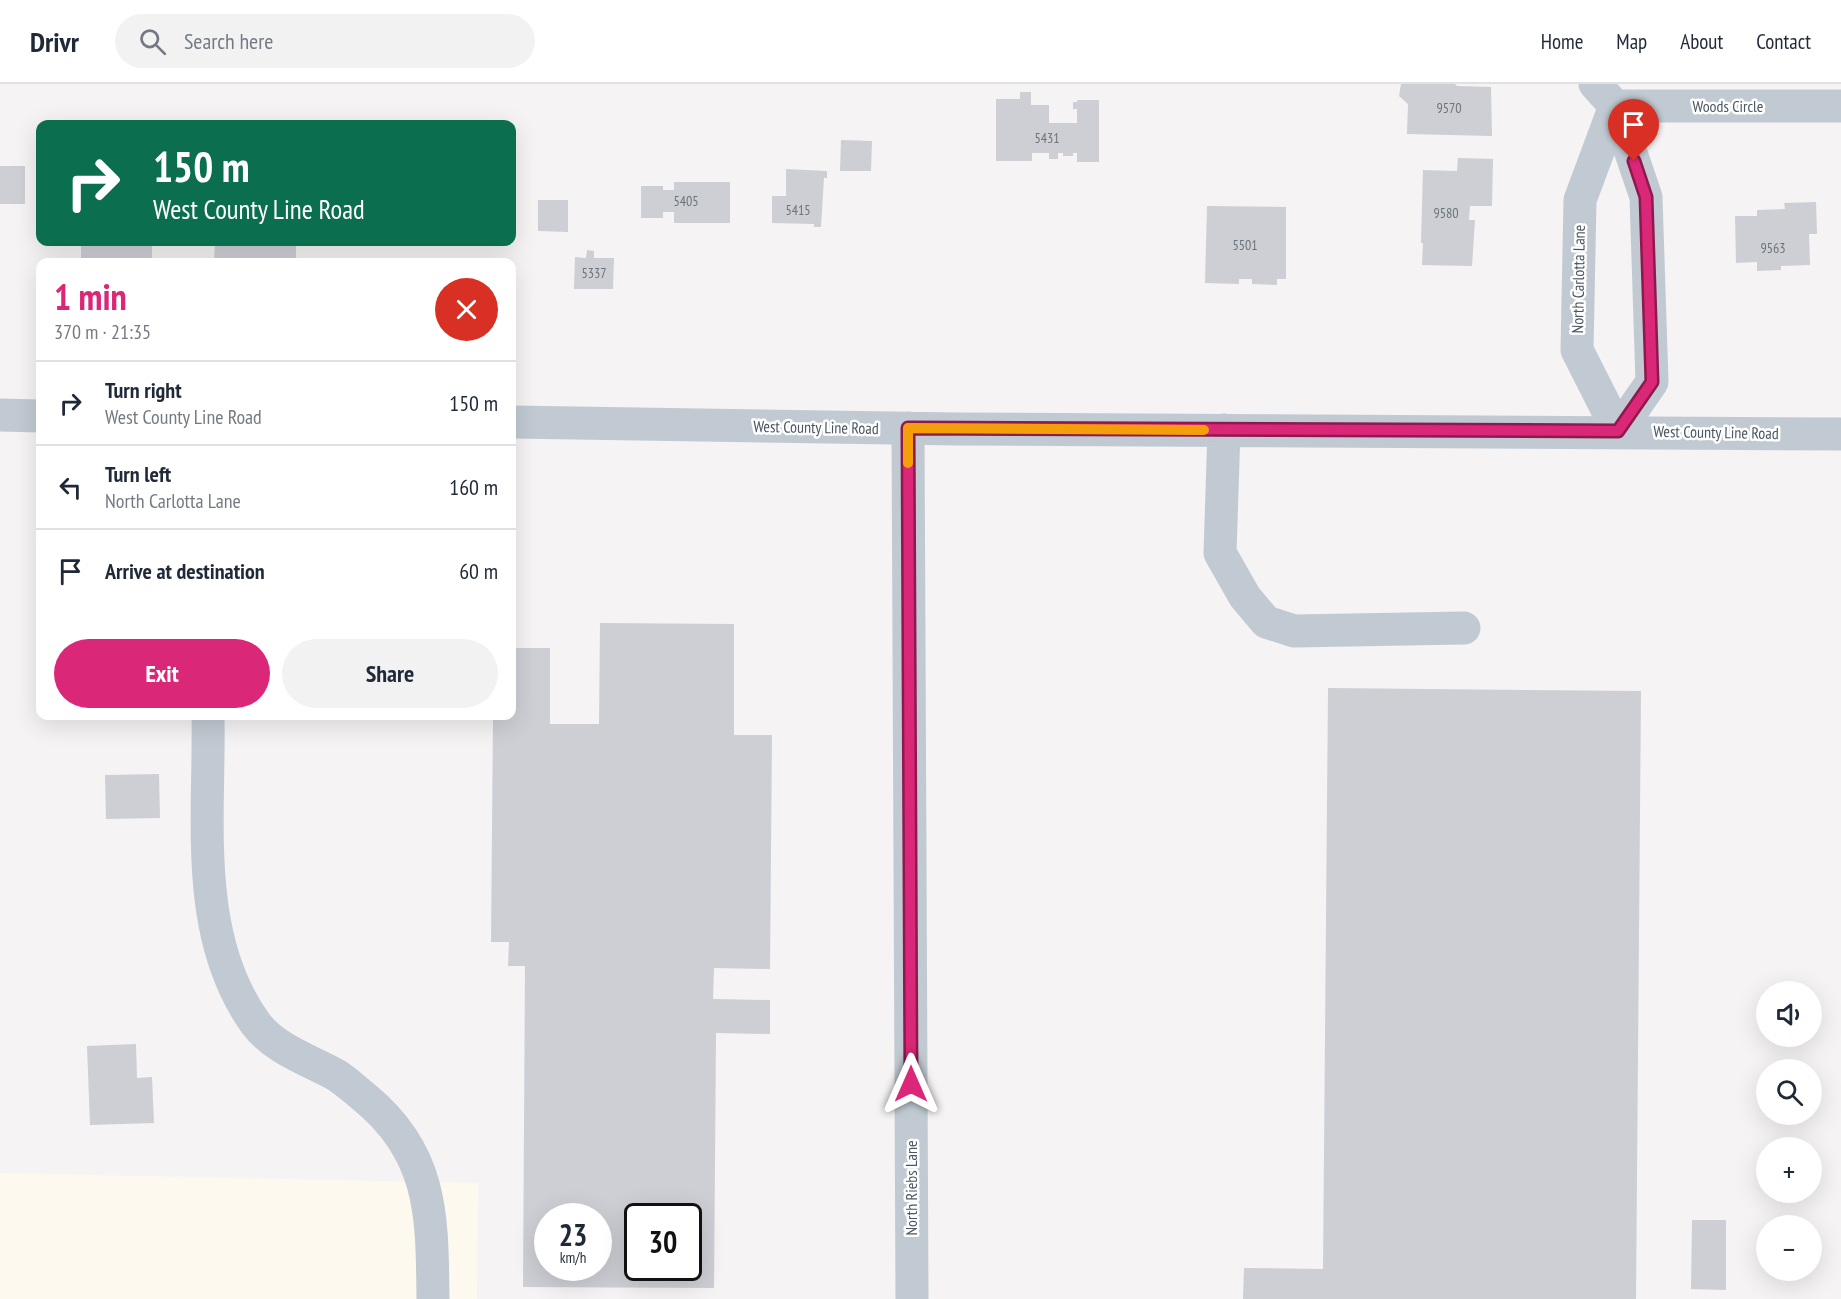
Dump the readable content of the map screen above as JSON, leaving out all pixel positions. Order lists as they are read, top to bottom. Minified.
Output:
{"streets":{"street":["Woods Circle","North Carlotta Lane","West County Line Road","North Riebs Lane"]},"crossings":[["Woods Circle","North Carlotta Lane"],["North Carlotta Lane","West County Line Road"],["West County Line Road","North Riebs Lane"]],"house_numbers":["9570","5431","5405","5415","9580","5501","9563","5337"],"page":{"header":"Drivr","search":"Search here","nav":["Home","Map","About","Contact"],"turn":["150 m","West County Line Road"],"heading":["1 min","370 m · 21:35"],"list":[{"name":"Turn right","note":"West County Line Road","value":"150 m"},{"name":"Turn left","note":"North Carlotta Lane","value":"160 m"},{"name":"Arrive at destination","value":"60 m"}],"buttons":["Exit","Share"],"map_buttons":["+","−"],"speed":"23 km/h","limit":"30"}}
